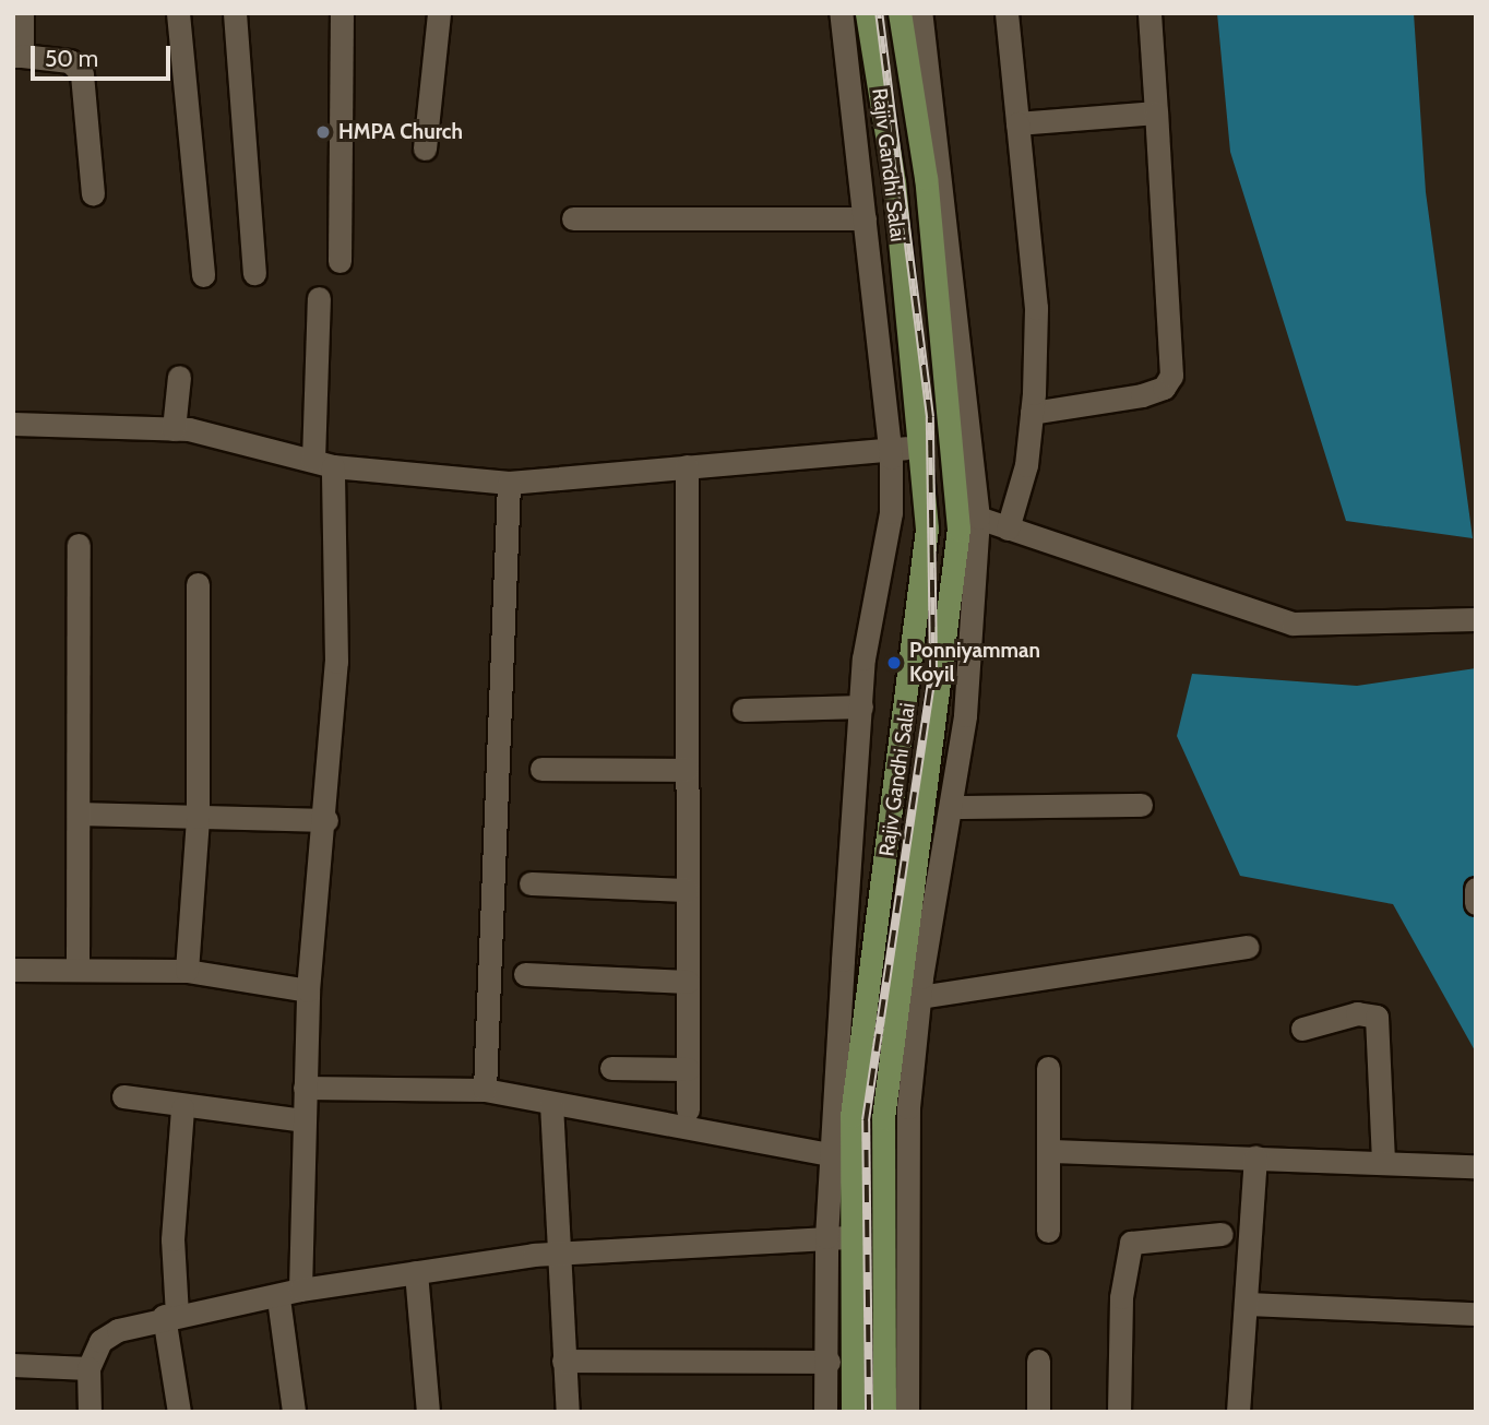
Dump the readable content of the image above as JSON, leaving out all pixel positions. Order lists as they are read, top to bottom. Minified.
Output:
{"streets":{"main road":["Rajiv Gandhi Salai"]},"places":["HMPA Church","Ponniyamman Koyil"],"scale_bar":"50 m"}
